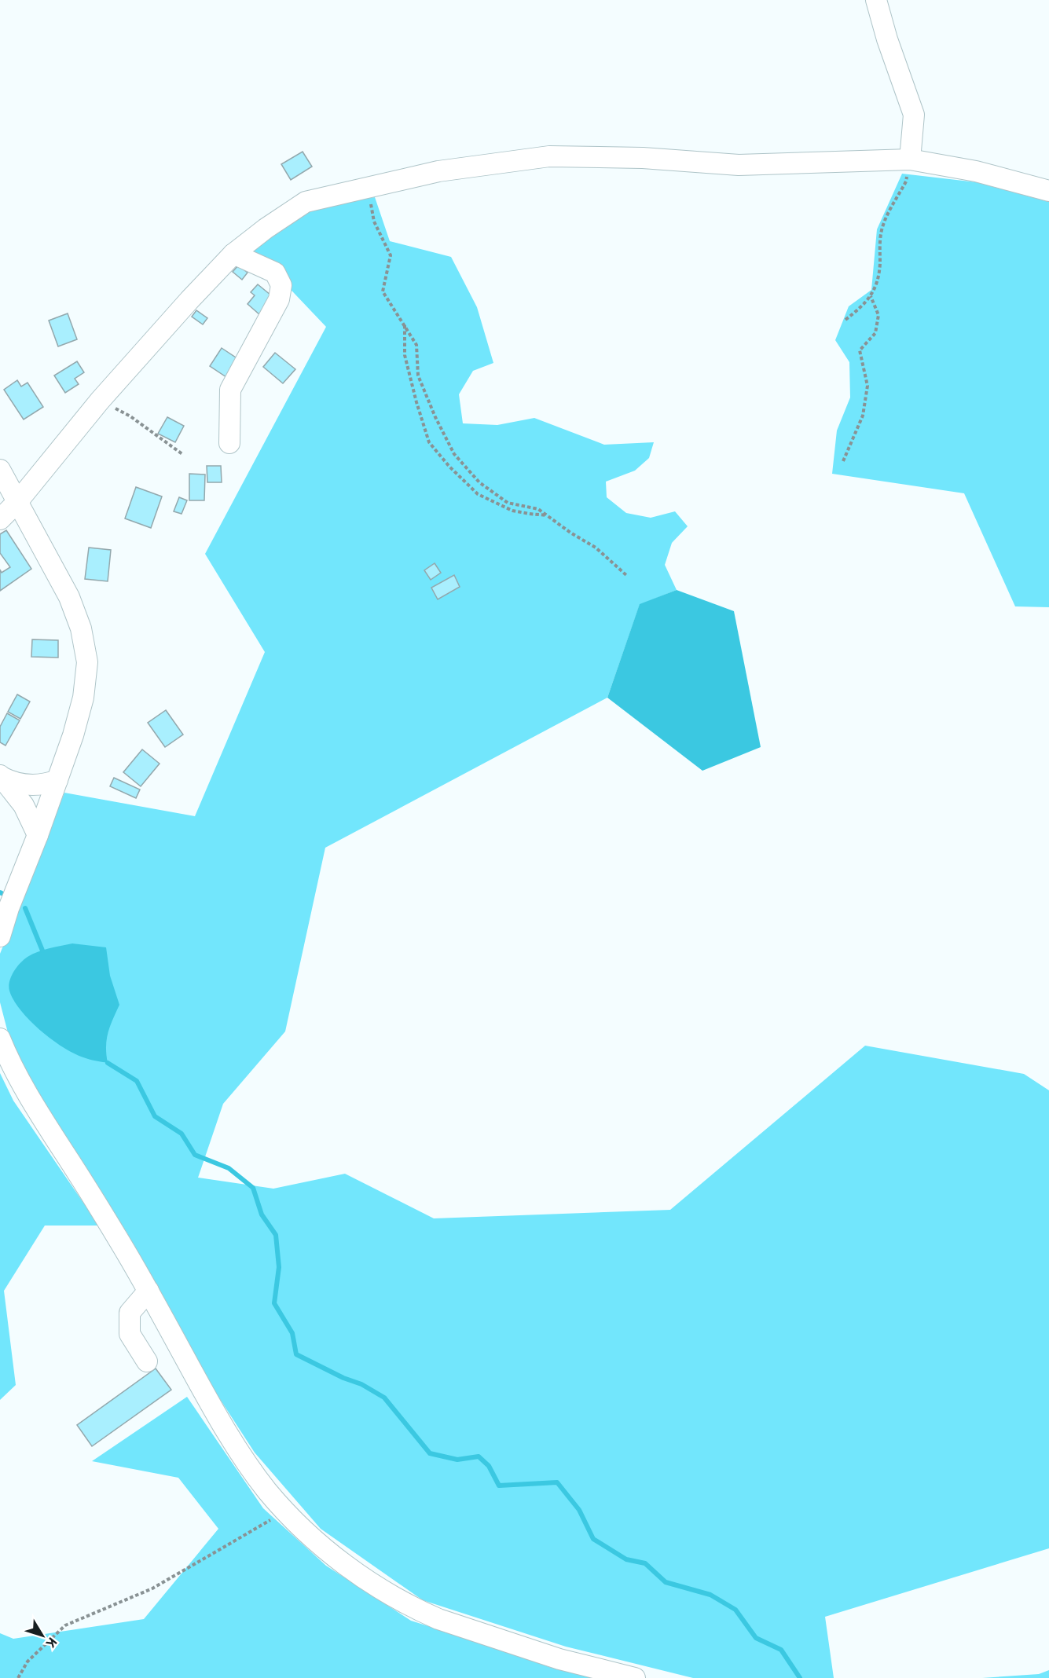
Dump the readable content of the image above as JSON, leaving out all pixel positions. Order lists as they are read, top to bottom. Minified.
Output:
{"north":"bottom right"}
